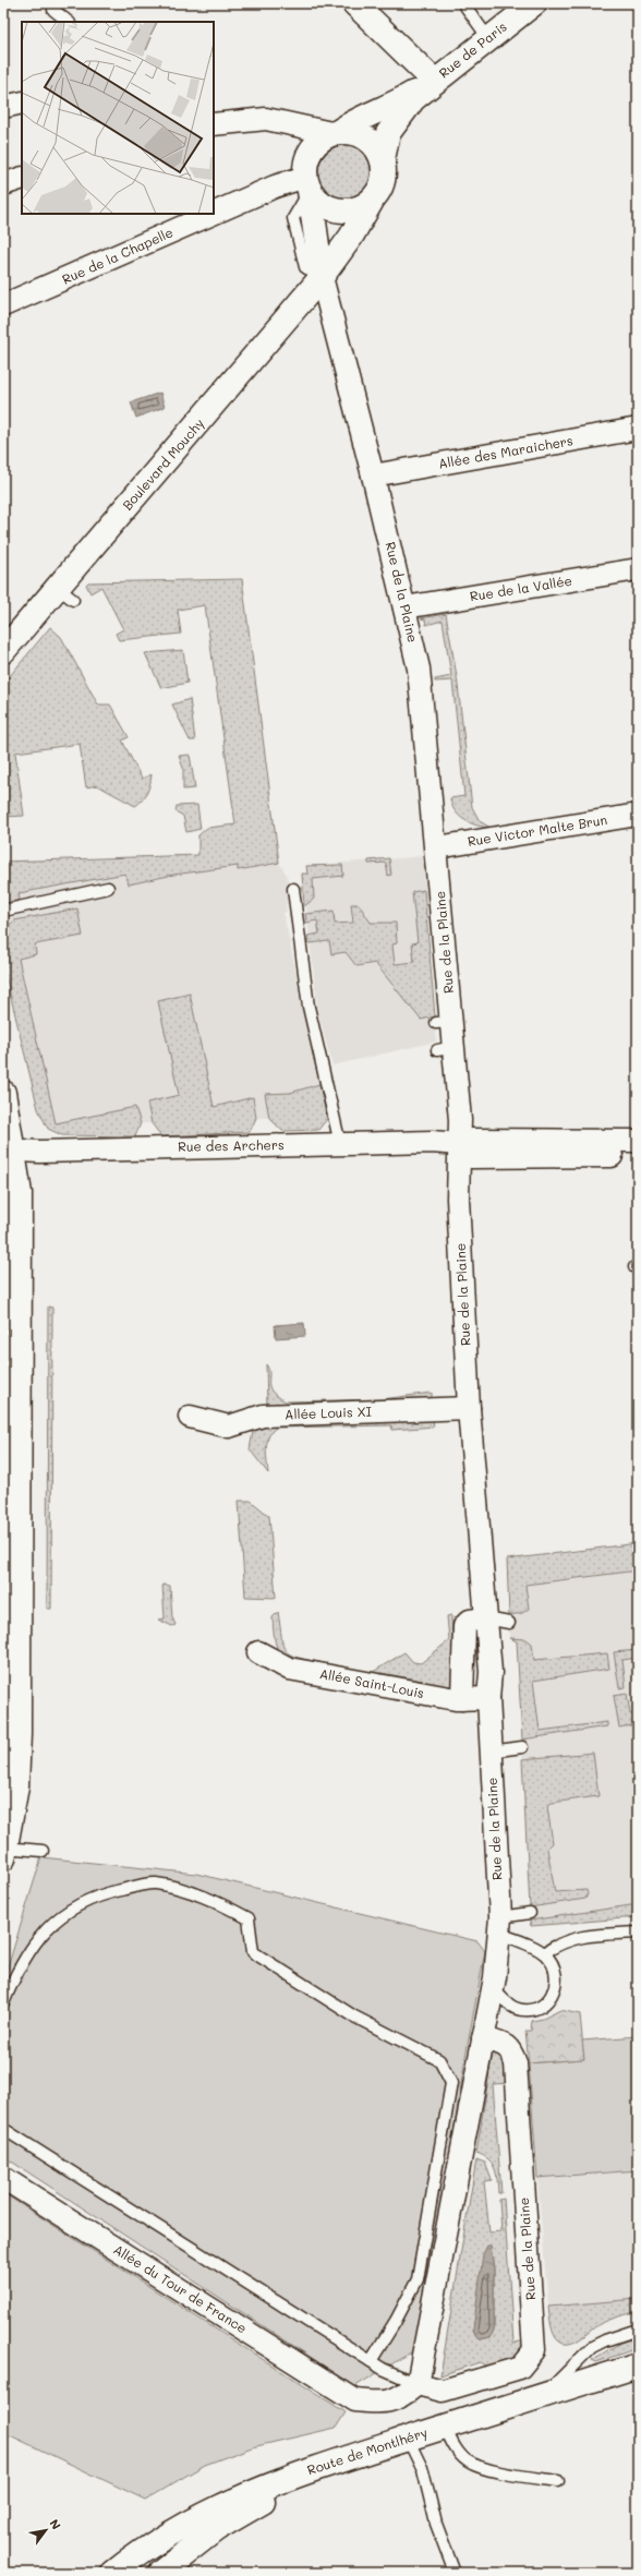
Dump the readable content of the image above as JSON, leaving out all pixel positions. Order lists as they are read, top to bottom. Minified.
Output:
{"streets":{"main road":["Rue de Paris","Boulevard Mouchy","Route de Montlhéry"],"street":["Rue de la Chapelle","Allée des Maraichers","Rue de la Vallée","Rue de la Plaine","Rue Victor Malte Brun","Rue des Archers","Allée Louis XI","Allée Saint-Louis","Allée du Tour de France"]},"crossings":[["Rue de Paris","Rue de la Chapelle"],["Rue de Paris","Boulevard Mouchy"],["Rue de la Chapelle","Boulevard Mouchy"],["Allée des Maraichers","Rue de la Plaine"],["Boulevard Mouchy","Rue de la Plaine"],["Rue de la Vallée","Rue de la Plaine"],["Rue de la Plaine","Rue Victor Malte Brun"],["Rue de la Plaine","Rue des Archers"],["Rue de la Plaine","Allée Louis XI"],["Rue de la Plaine","Allée Saint-Louis"],["Rue de la Plaine","Allée du Tour de France"]],"north":"top right"}
